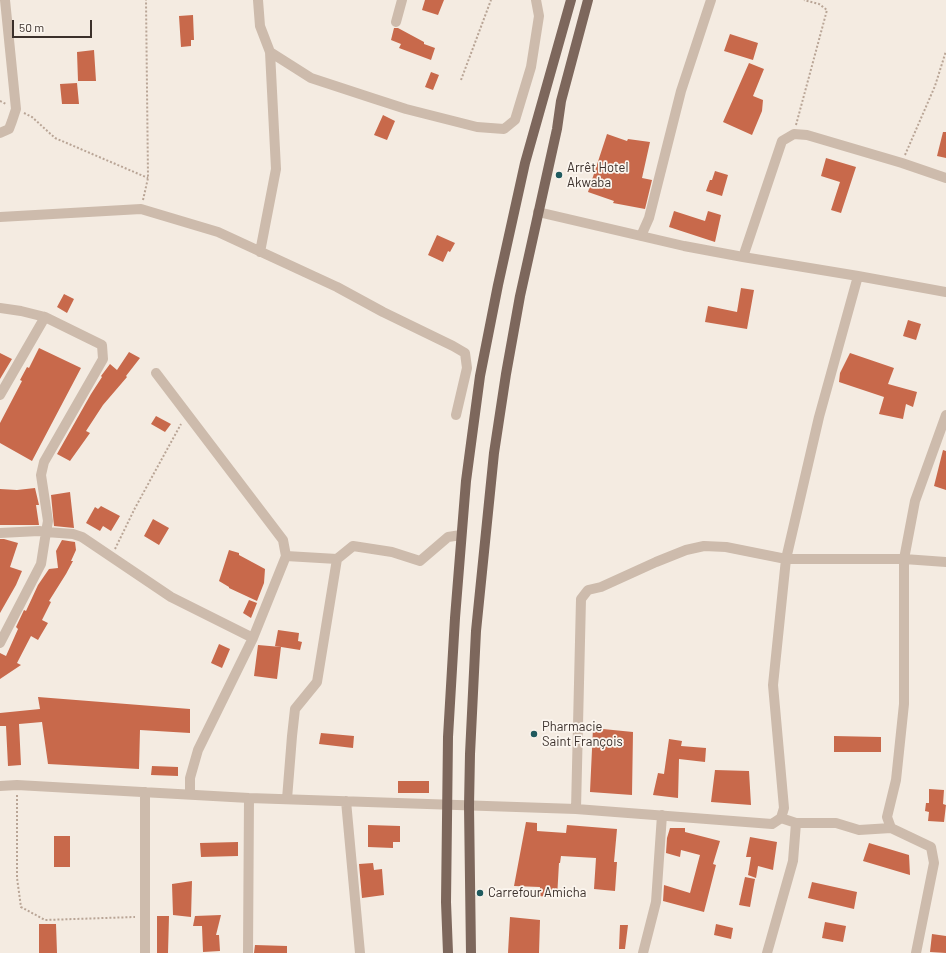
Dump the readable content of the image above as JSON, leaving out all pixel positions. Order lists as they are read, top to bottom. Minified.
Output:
{"places":["Arrêt Hotel Akwaba","Pharmacie Saint François","Carrefour Amicha"],"scale_bar":"50 m"}
